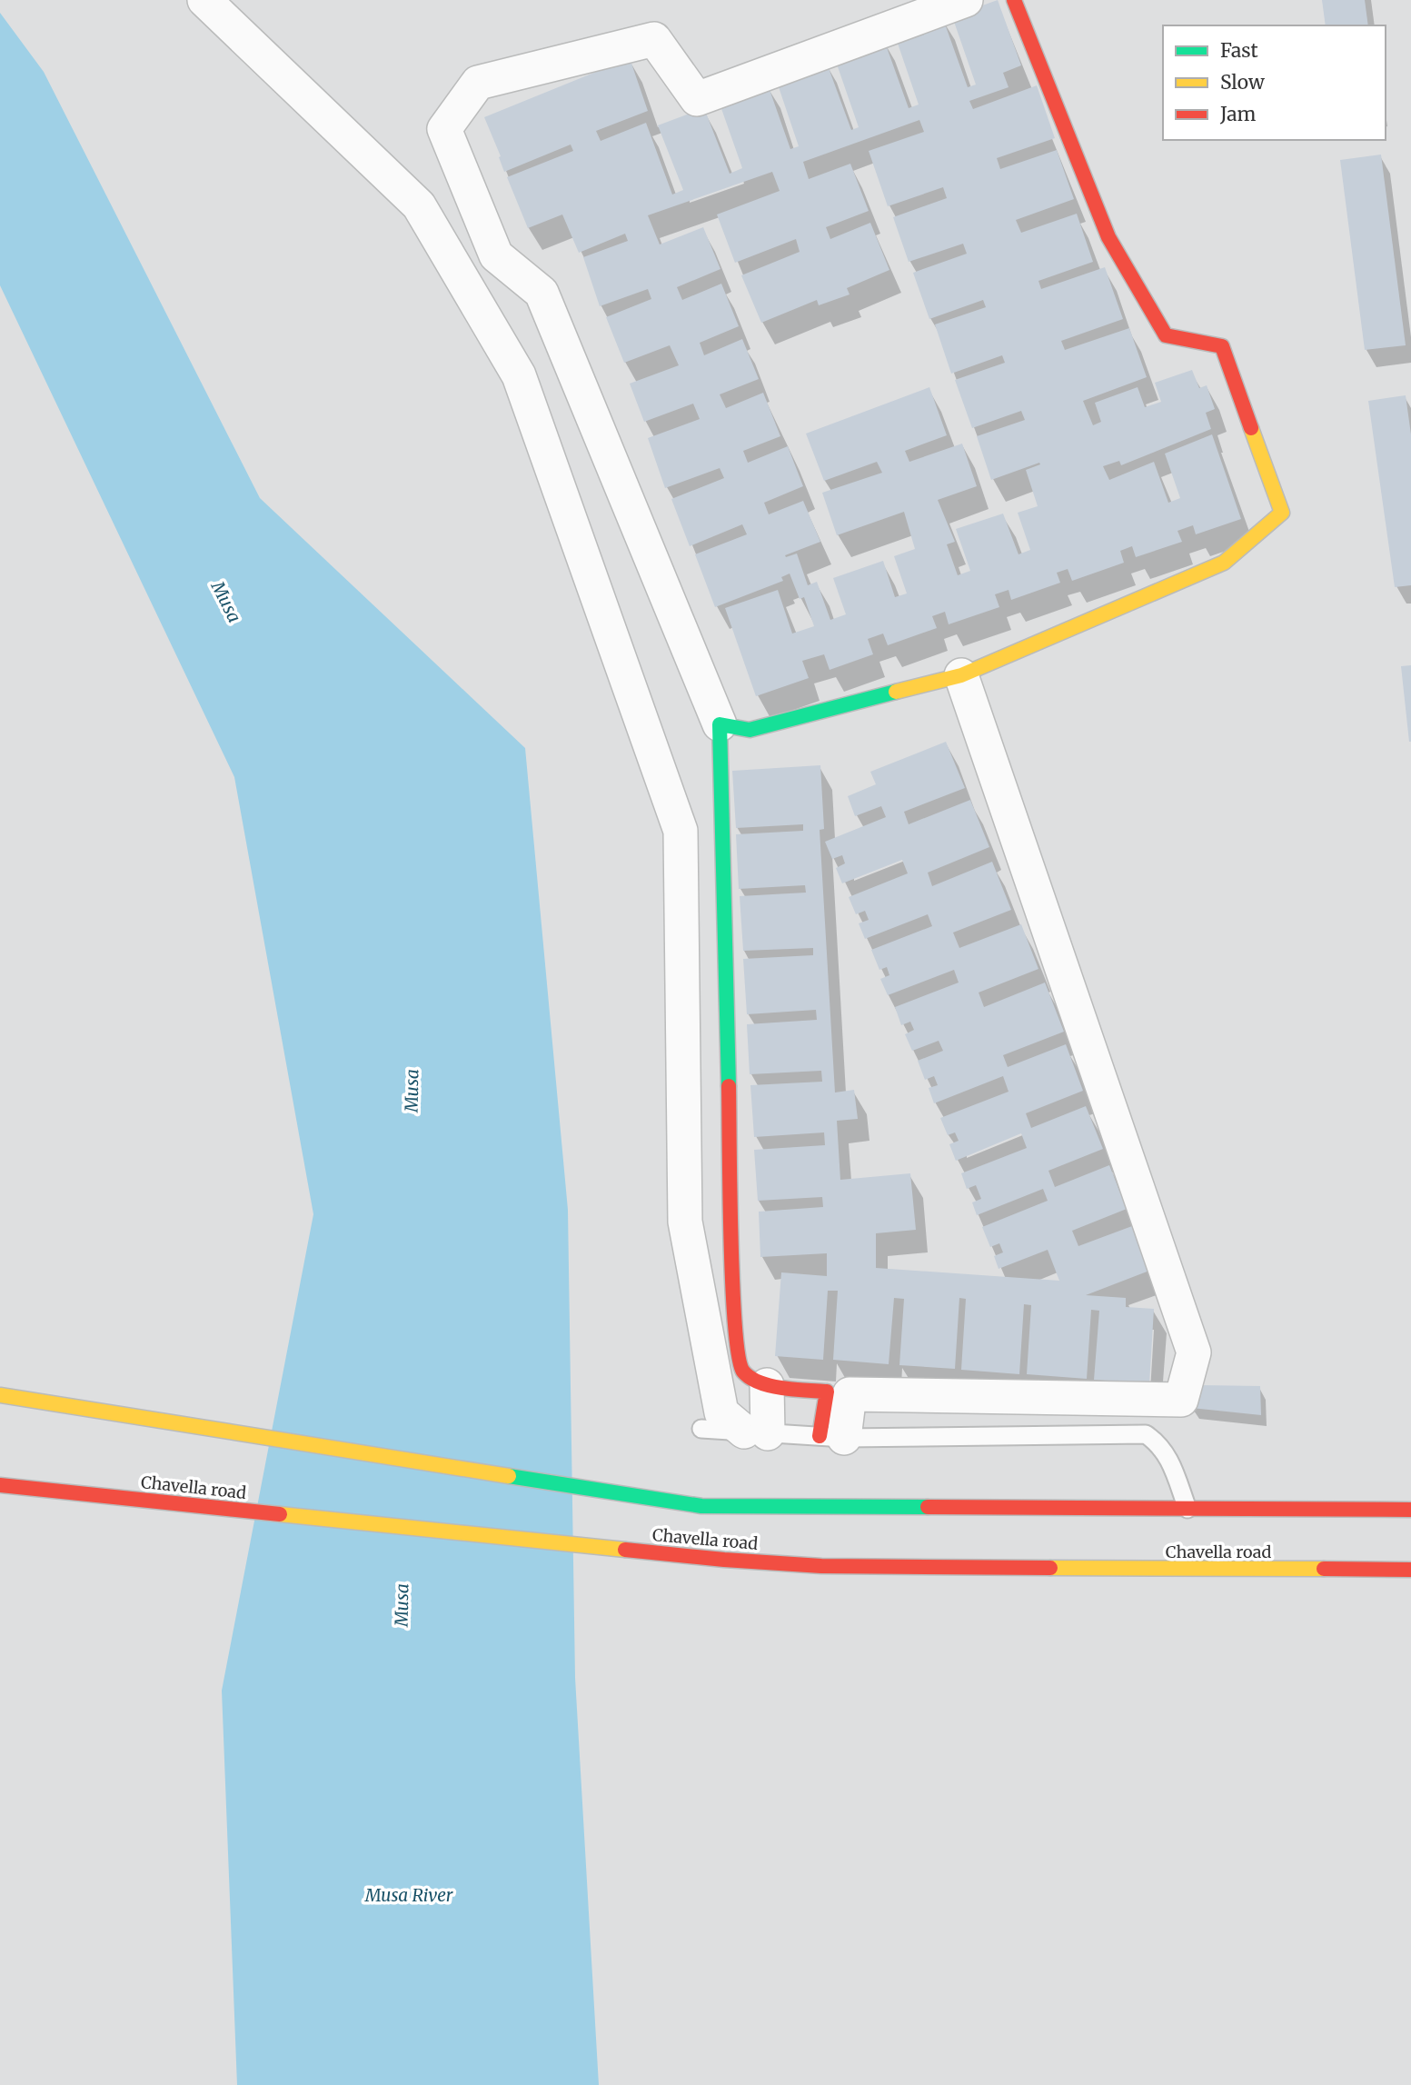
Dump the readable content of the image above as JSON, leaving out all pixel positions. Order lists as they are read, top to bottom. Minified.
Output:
{"streets":{"main road":["Chavella road"]},"water":["Musa","Musa River"],"legend":["Fast","Slow","Jam"]}
